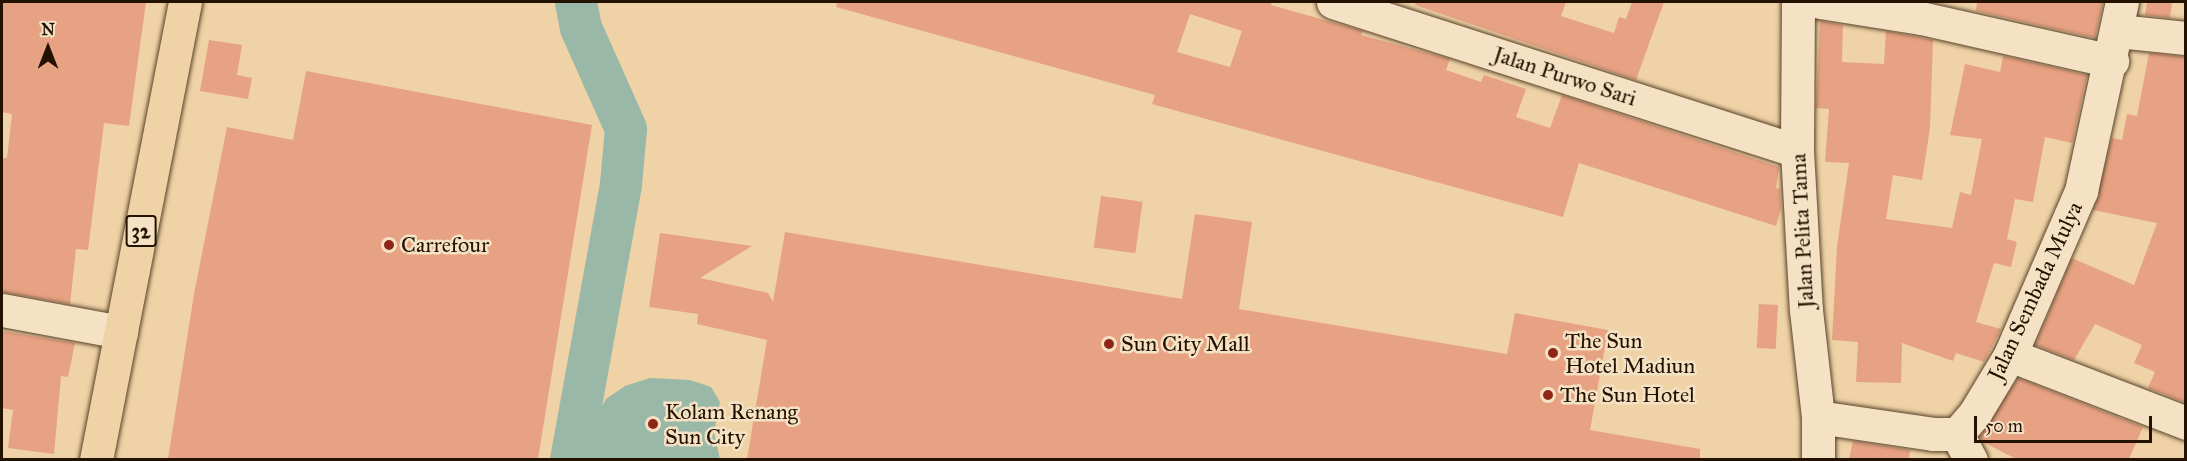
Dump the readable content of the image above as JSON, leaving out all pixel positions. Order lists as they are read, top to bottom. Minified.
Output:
{"streets":{"highway":["32"],"street":["Jalan Purwo Sari","Jalan Pelita Tama","Jalan Sembada Mulya"]},"crossings":[["Jalan Purwo Sari","Jalan Pelita Tama"],["Jalan Pelita Tama","Jalan Sembada Mulya"]],"places":["Carrefour","Sun City Mall","The Sun Hotel Madiun","The Sun Hotel","Kolam Renang Sun City"],"scale_bar":"50 m","north":"top"}
